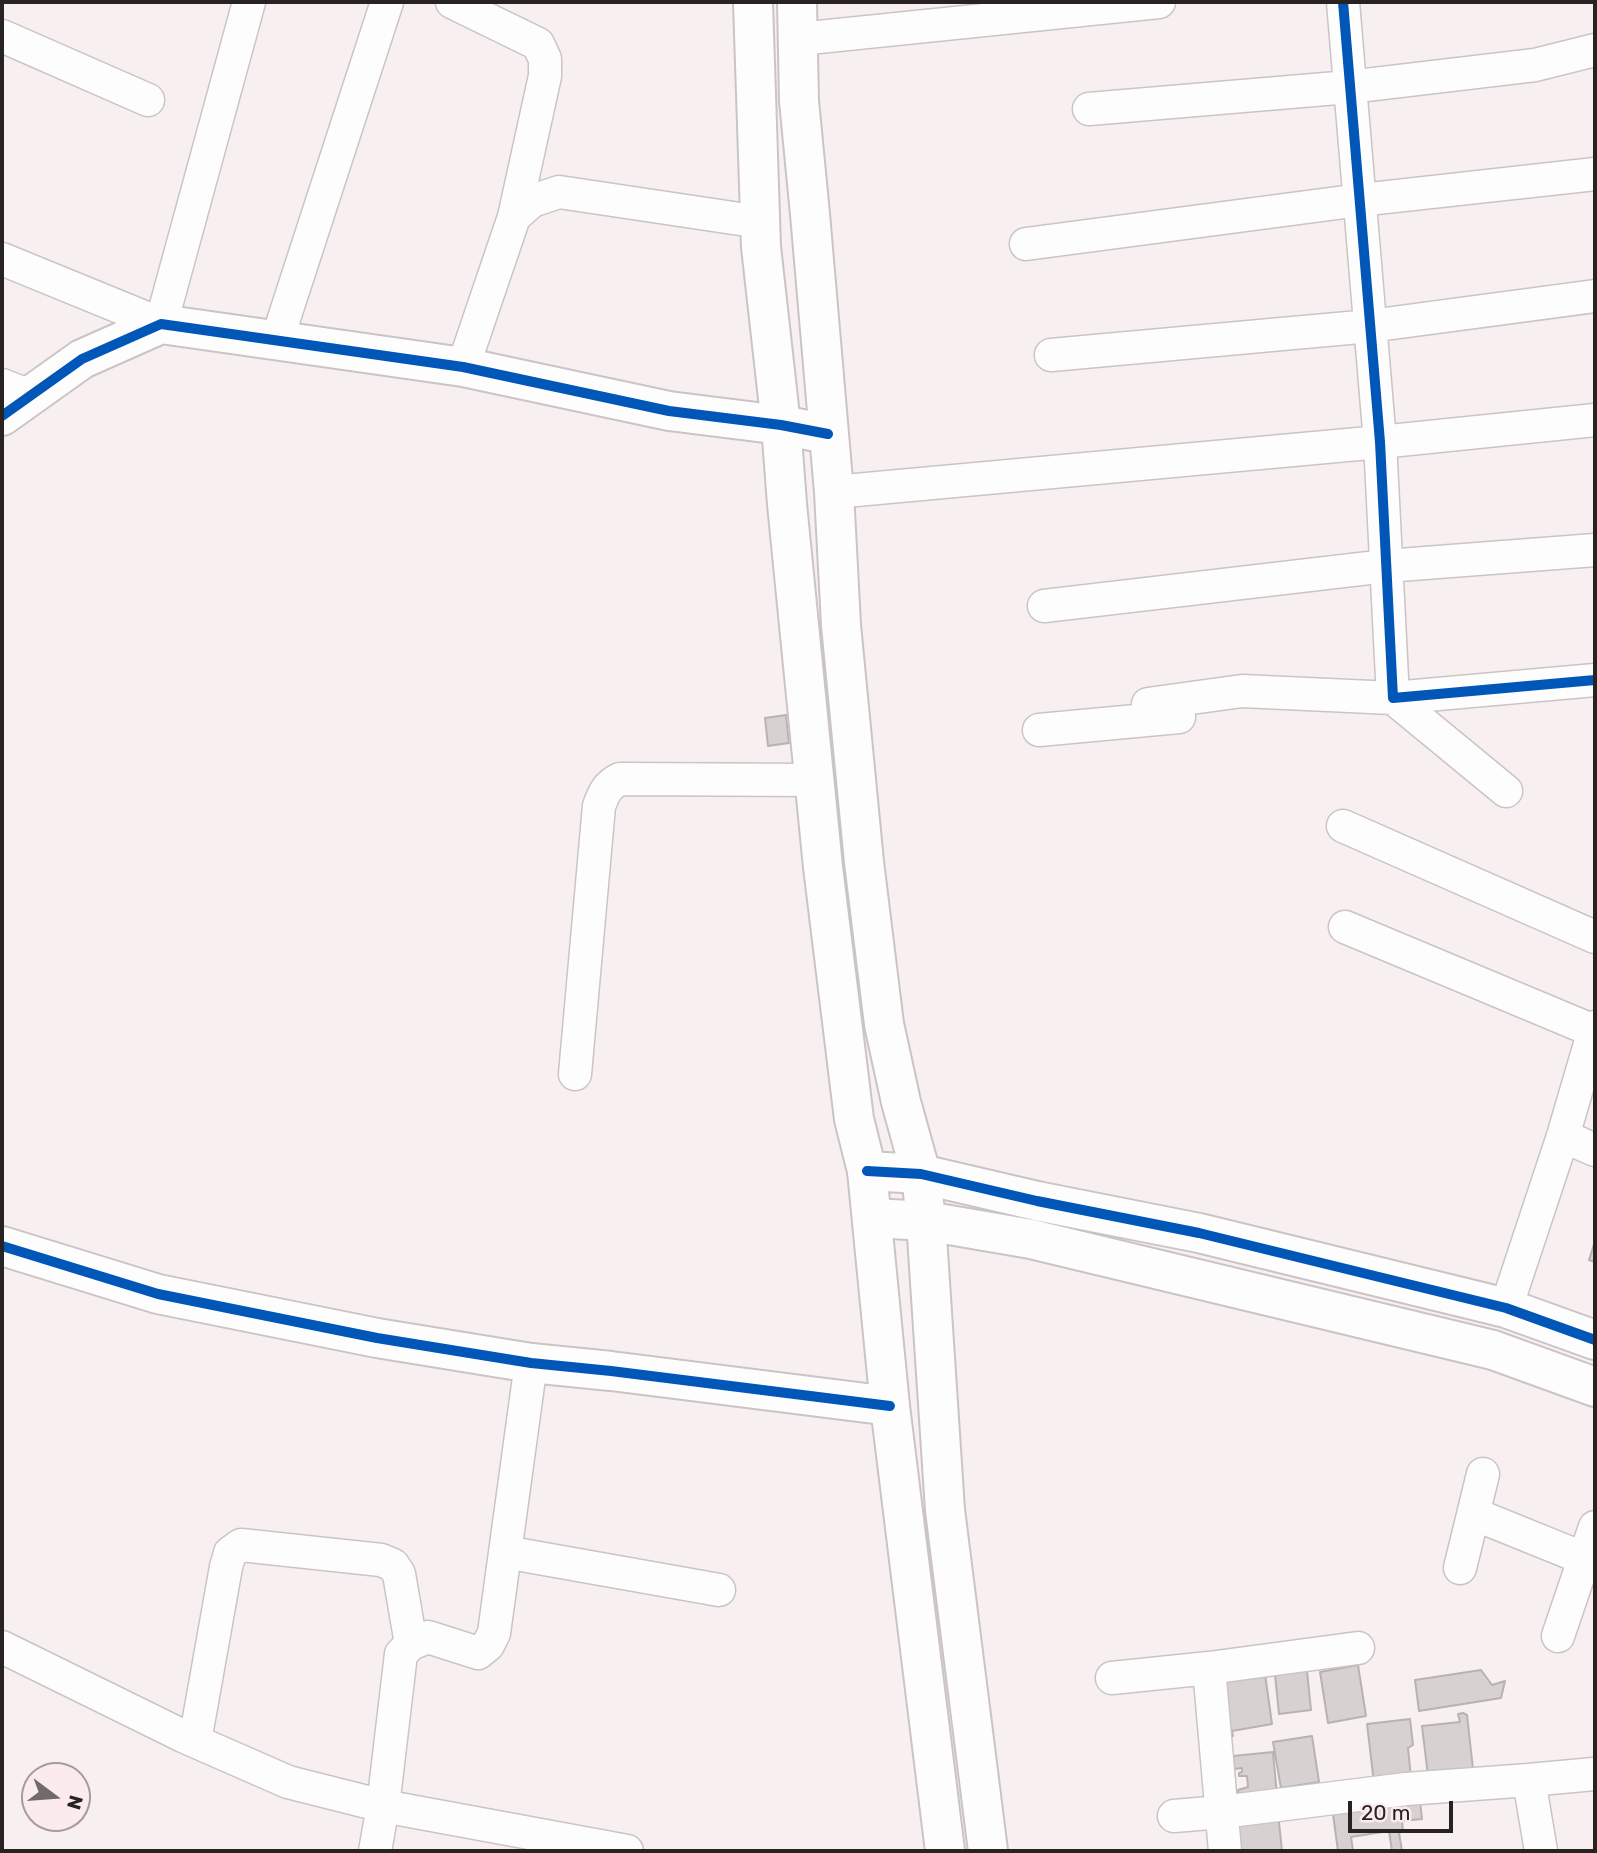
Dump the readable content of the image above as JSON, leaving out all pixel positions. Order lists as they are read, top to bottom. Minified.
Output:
{"scale_bar":"20 m","north":"right"}
